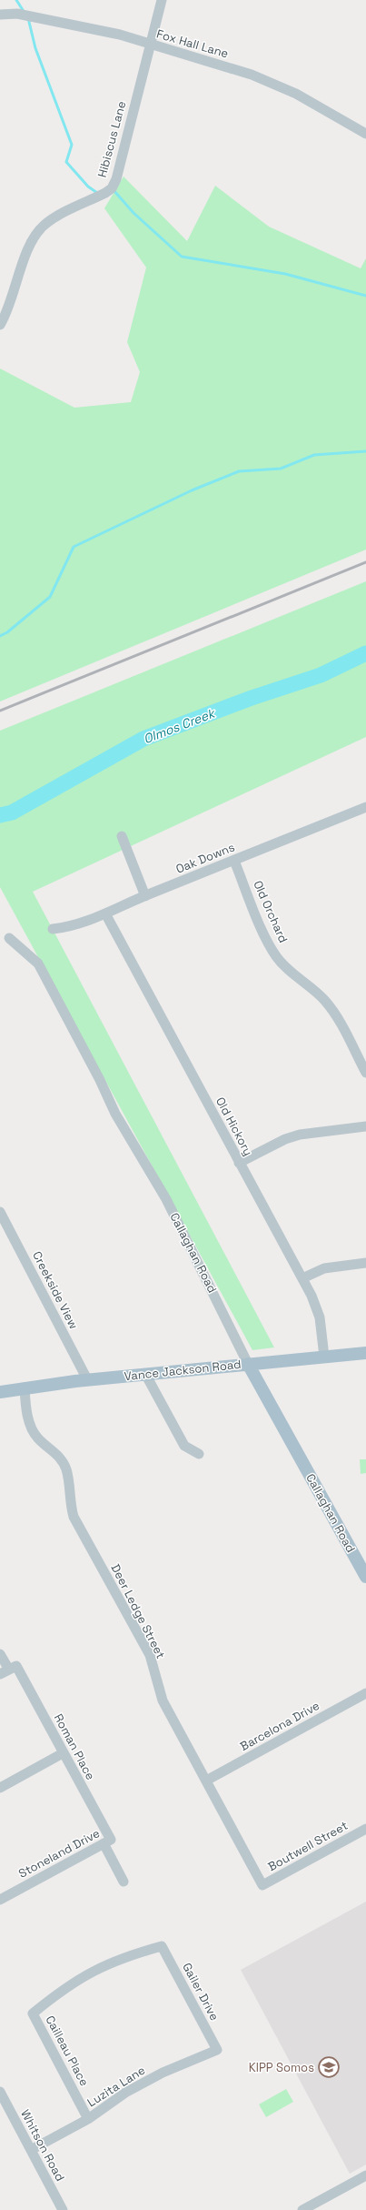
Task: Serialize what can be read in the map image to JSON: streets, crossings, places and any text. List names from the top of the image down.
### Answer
{
  "streets": {
    "main road": ["Callaghan Road", "Vance Jackson Road"],
    "street": [
      "Fox Hall Lane",
      "Hibiscus Lane",
      "Oak Downs",
      "Old Orchard",
      "Old Hickory",
      "Creekside View",
      "Deer Ledge Street",
      "Barcelona Drive",
      "Roman Place",
      "Boutwell Street",
      "Stoneland Drive",
      "Gailer Drive",
      "Cailleau Place",
      "Luzita Lane",
      "Whitson Road"
    ]
  },
  "crossings": [
    ["Fox Hall Lane", "Hibiscus Lane"],
    ["Oak Downs", "Old Orchard"],
    ["Oak Downs", "Old Hickory"],
    ["Old Hickory", "Vance Jackson Road"],
    ["Callaghan Road", "Vance Jackson Road"],
    ["Creekside View", "Vance Jackson Road"],
    ["Vance Jackson Road", "Deer Ledge Street"],
    ["Deer Ledge Street", "Barcelona Drive"],
    ["Deer Ledge Street", "Boutwell Street"],
    ["Roman Place", "Stoneland Drive"],
    ["Gailer Drive", "Cailleau Place"],
    ["Gailer Drive", "Luzita Lane"],
    ["Cailleau Place", "Luzita Lane"],
    ["Luzita Lane", "Whitson Road"]
  ],
  "water": ["Olmos Creek"],
  "places": {
    "school or university": ["KIPP Somos"]
  }
}
